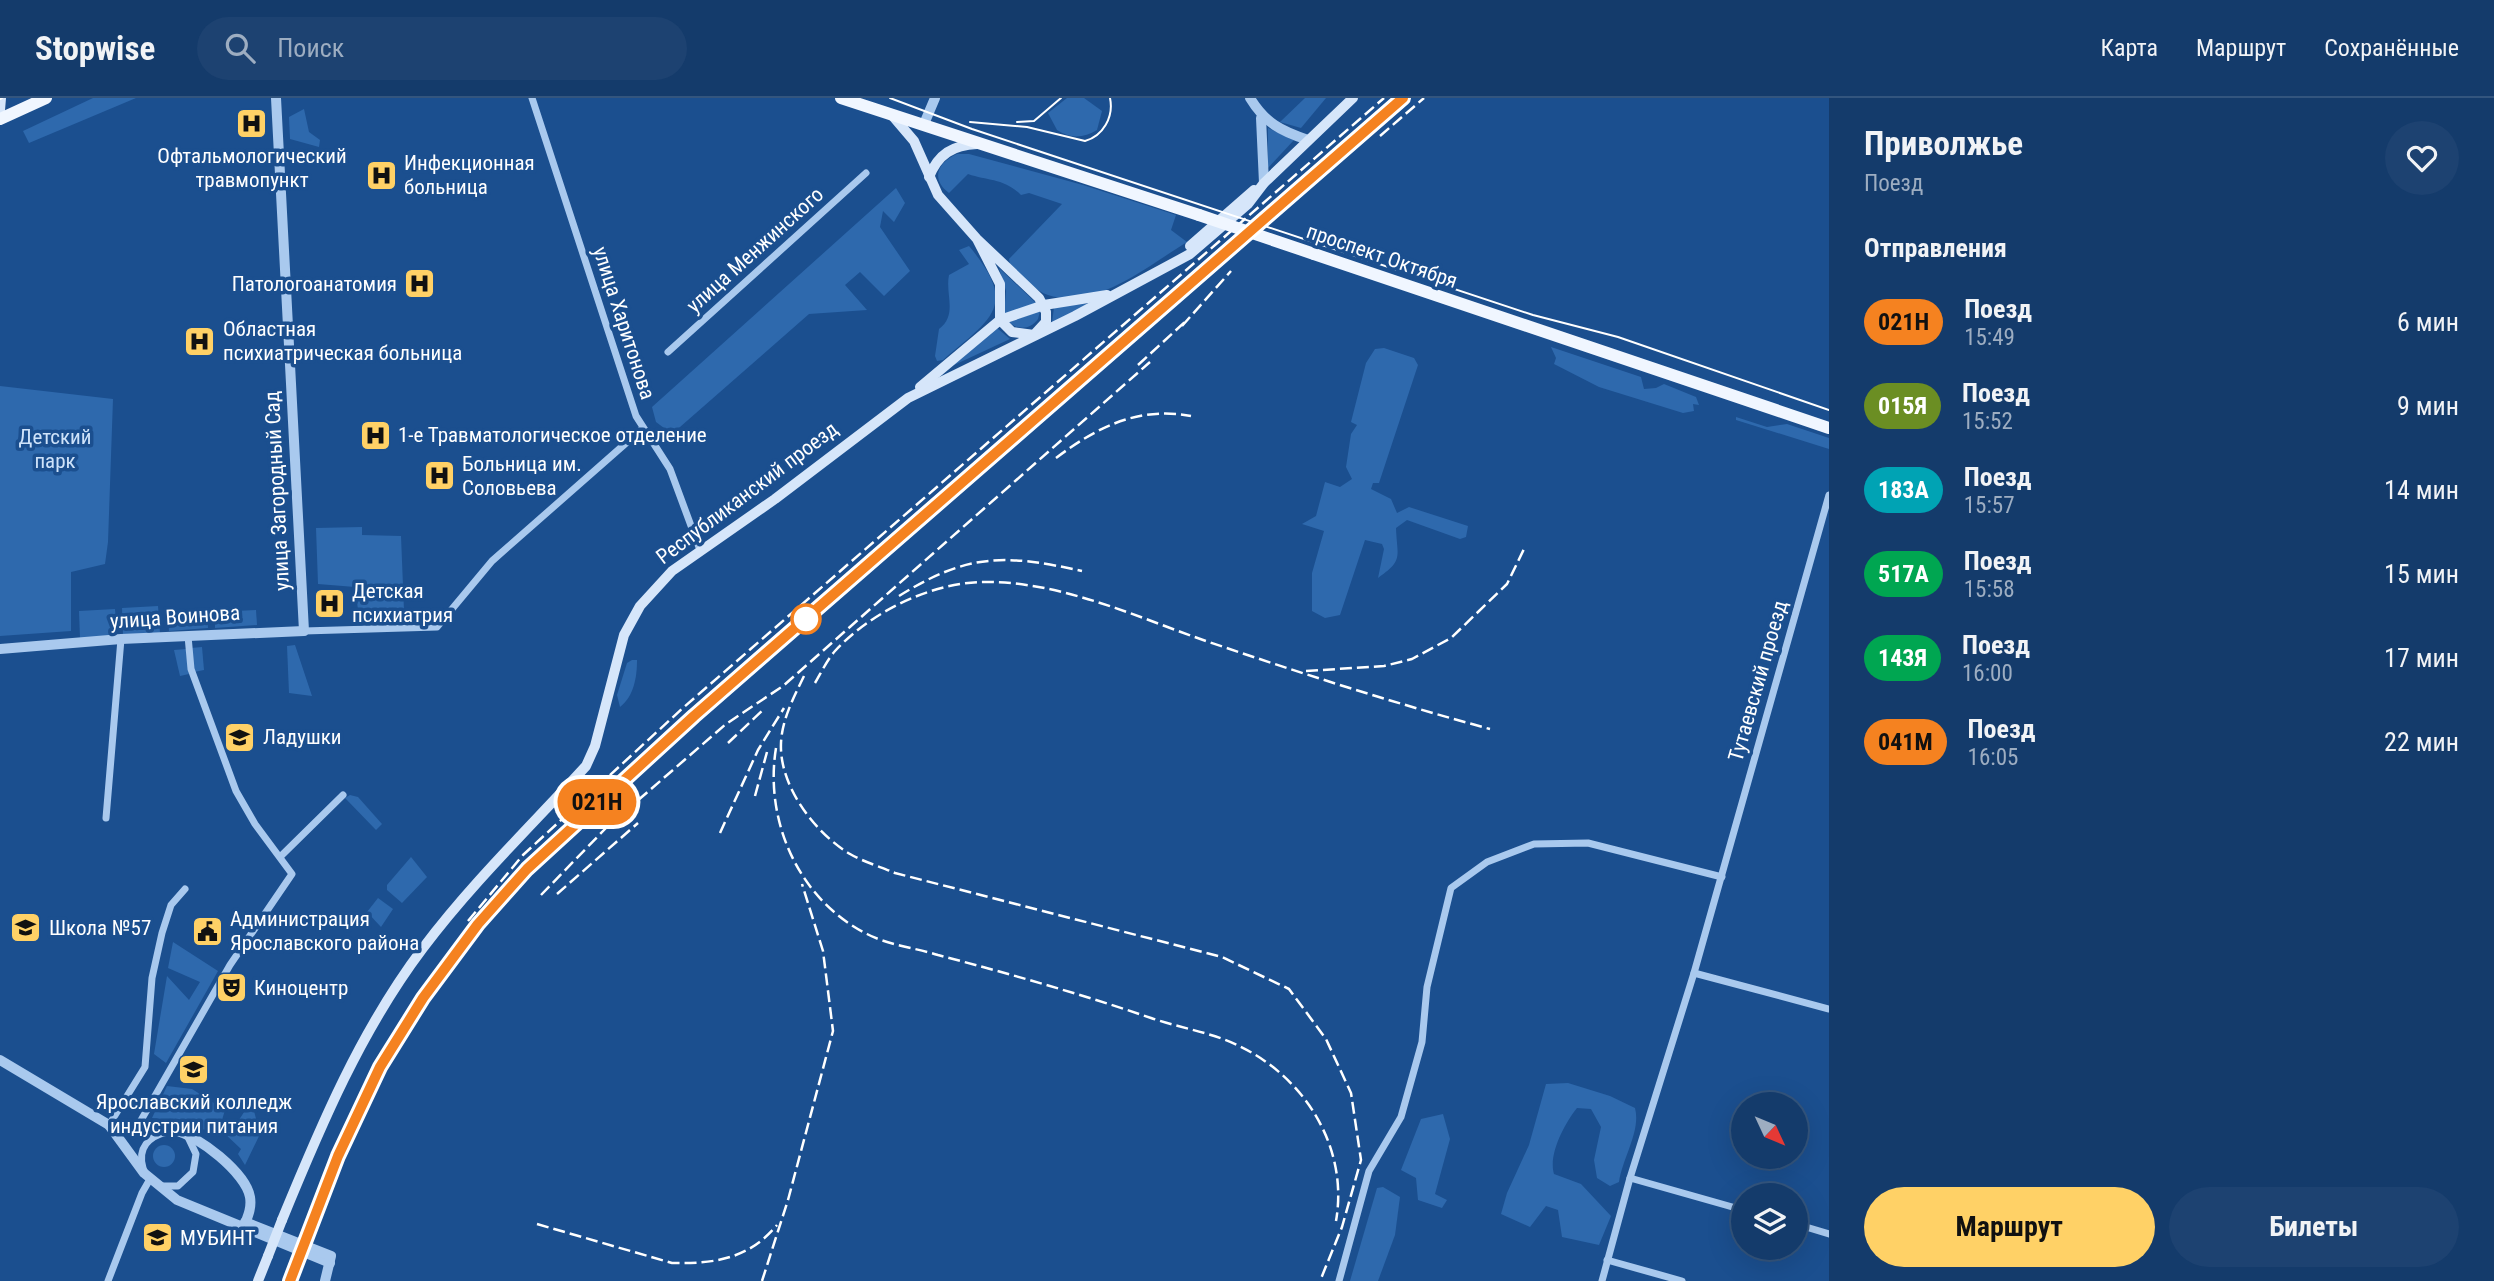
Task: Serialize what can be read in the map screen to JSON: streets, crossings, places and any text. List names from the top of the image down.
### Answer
{
  "streets": {
    "main road": ["проспект Октября", "Республиканский проезд"],
    "street": [
      "улица Менжинского",
      "улица Харитонова",
      "улица Загородный Сад",
      "улица Воинова",
      "Тутаевский проезд"
    ]
  },
  "crossings": [
    ["улица Харитонова", "Республиканский проезд"],
    ["улица Харитонова", "улица Воинова"],
    ["улица Загородный Сад", "улица Воинова"]
  ],
  "parks": ["Детский парк"],
  "places": {
    "hospital": [
      "Офтальмологический травмопункт",
      "Инфекционная больница",
      "Патологоанатомия",
      "Областная психиатрическая больница",
      "1-е Травматологическое отделение",
      "Больница им. Соловьева",
      "Детская психиатрия"
    ],
    "school or university": [
      "Ладушки",
      "Школа №57",
      "Ярославский колледж индустрии питания",
      "МУБИНТ"
    ],
    "public building": ["Администрация Ярославского района"],
    "theatre": ["Киноцентр"]
  },
  "north": "bottom right",
  "page": {
    "header": "Stopwise",
    "search": "Поиск",
    "nav": ["Карта", "Маршрут", "Сохранённые"],
    "on_map": "021Н",
    "heading": [
      ["Приволжье", "Поезд"],
      "Отправления"
    ],
    "list": [
      {
        "mark": "021Н",
        "name": "Поезд",
        "note": "15:49",
        "value": "6 мин"
      },
      {
        "mark": "015Я",
        "name": "Поезд",
        "note": "15:52",
        "value": "9 мин"
      },
      {
        "mark": "183А",
        "name": "Поезд",
        "note": "15:57",
        "value": "14 мин"
      },
      {
        "mark": "517А",
        "name": "Поезд",
        "note": "15:58",
        "value": "15 мин"
      },
      {
        "mark": "143Я",
        "name": "Поезд",
        "note": "16:00",
        "value": "17 мин"
      },
      {
        "mark": "041М",
        "name": "Поезд",
        "note": "16:05",
        "value": "22 мин"
      }
    ],
    "buttons": ["Маршрут", "Билеты"]
  }
}
